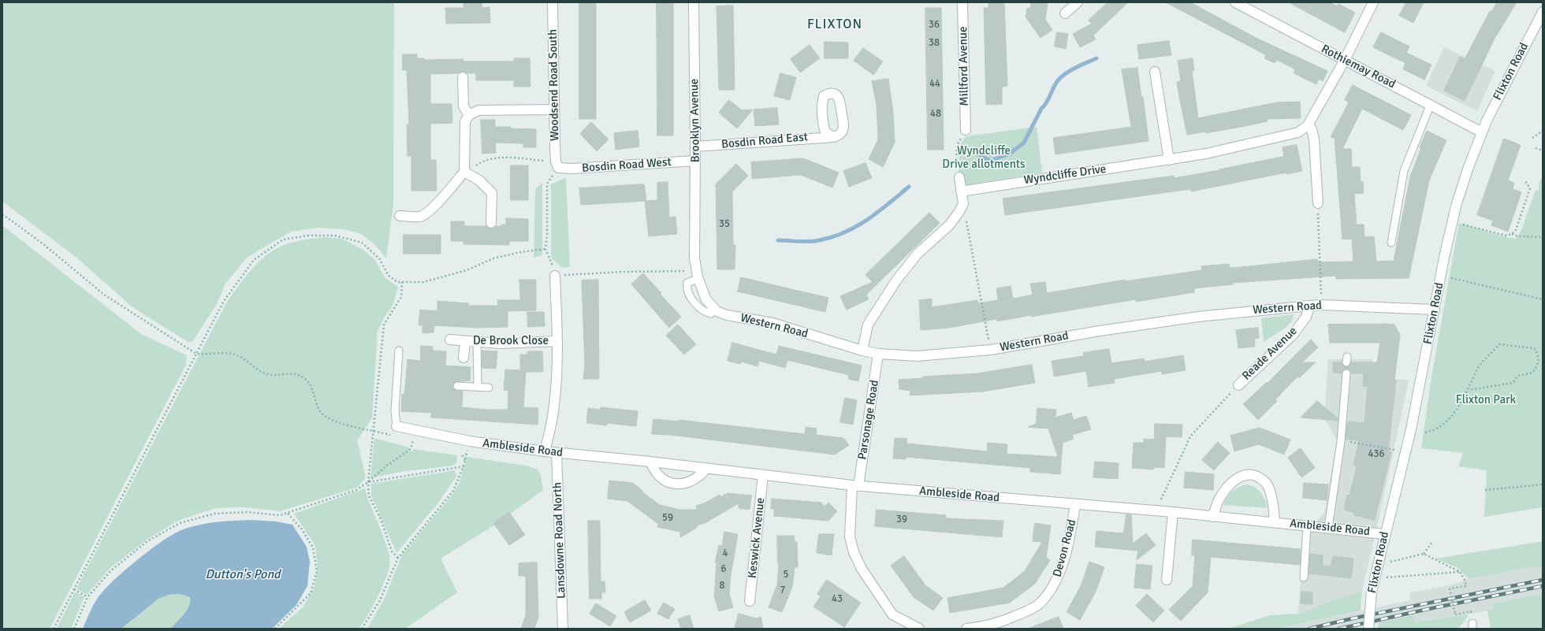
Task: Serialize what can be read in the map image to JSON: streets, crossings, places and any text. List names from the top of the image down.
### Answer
{
  "streets": {
    "street": [
      "Millford Avenue",
      "Rothiemay Road",
      "Flixton Road",
      "Woodsend Road South",
      "Brooklyn Avenue",
      "Bosdin Road East",
      "Bosdin Road West",
      "Wyndcliffe Drive",
      "Western Road",
      "De Brook Close",
      "Reade Avenue",
      "Parsonage Road",
      "Ambleside Road",
      "Keswick Avenue",
      "Lansdowne Road North",
      "Devon Road"
    ]
  },
  "crossings": [
    ["Rothiemay Road", "Flixton Road"],
    ["Rothiemay Road", "Wyndcliffe Drive"],
    ["Flixton Road", "Western Road"],
    ["Flixton Road", "Ambleside Road"],
    ["Woodsend Road South", "Bosdin Road West"],
    ["Brooklyn Avenue", "Bosdin Road East"],
    ["Brooklyn Avenue", "Bosdin Road West"],
    ["Brooklyn Avenue", "Western Road"],
    ["Western Road", "Reade Avenue"],
    ["Western Road", "Parsonage Road"],
    ["Parsonage Road", "Ambleside Road"],
    ["Ambleside Road", "Keswick Avenue"],
    ["Ambleside Road", "Lansdowne Road North"],
    ["Ambleside Road", "Devon Road"]
  ],
  "districts": ["FLIXTON"],
  "water": ["Dutton's Pond"],
  "parks": ["Wyndcliffe Drive allotments", "Flixton Park"],
  "house_numbers": [
    "36",
    "38",
    "44",
    "48",
    "35",
    "436",
    "59",
    "39",
    "4",
    "6",
    "5",
    "8",
    "7",
    "43"
  ]
}
